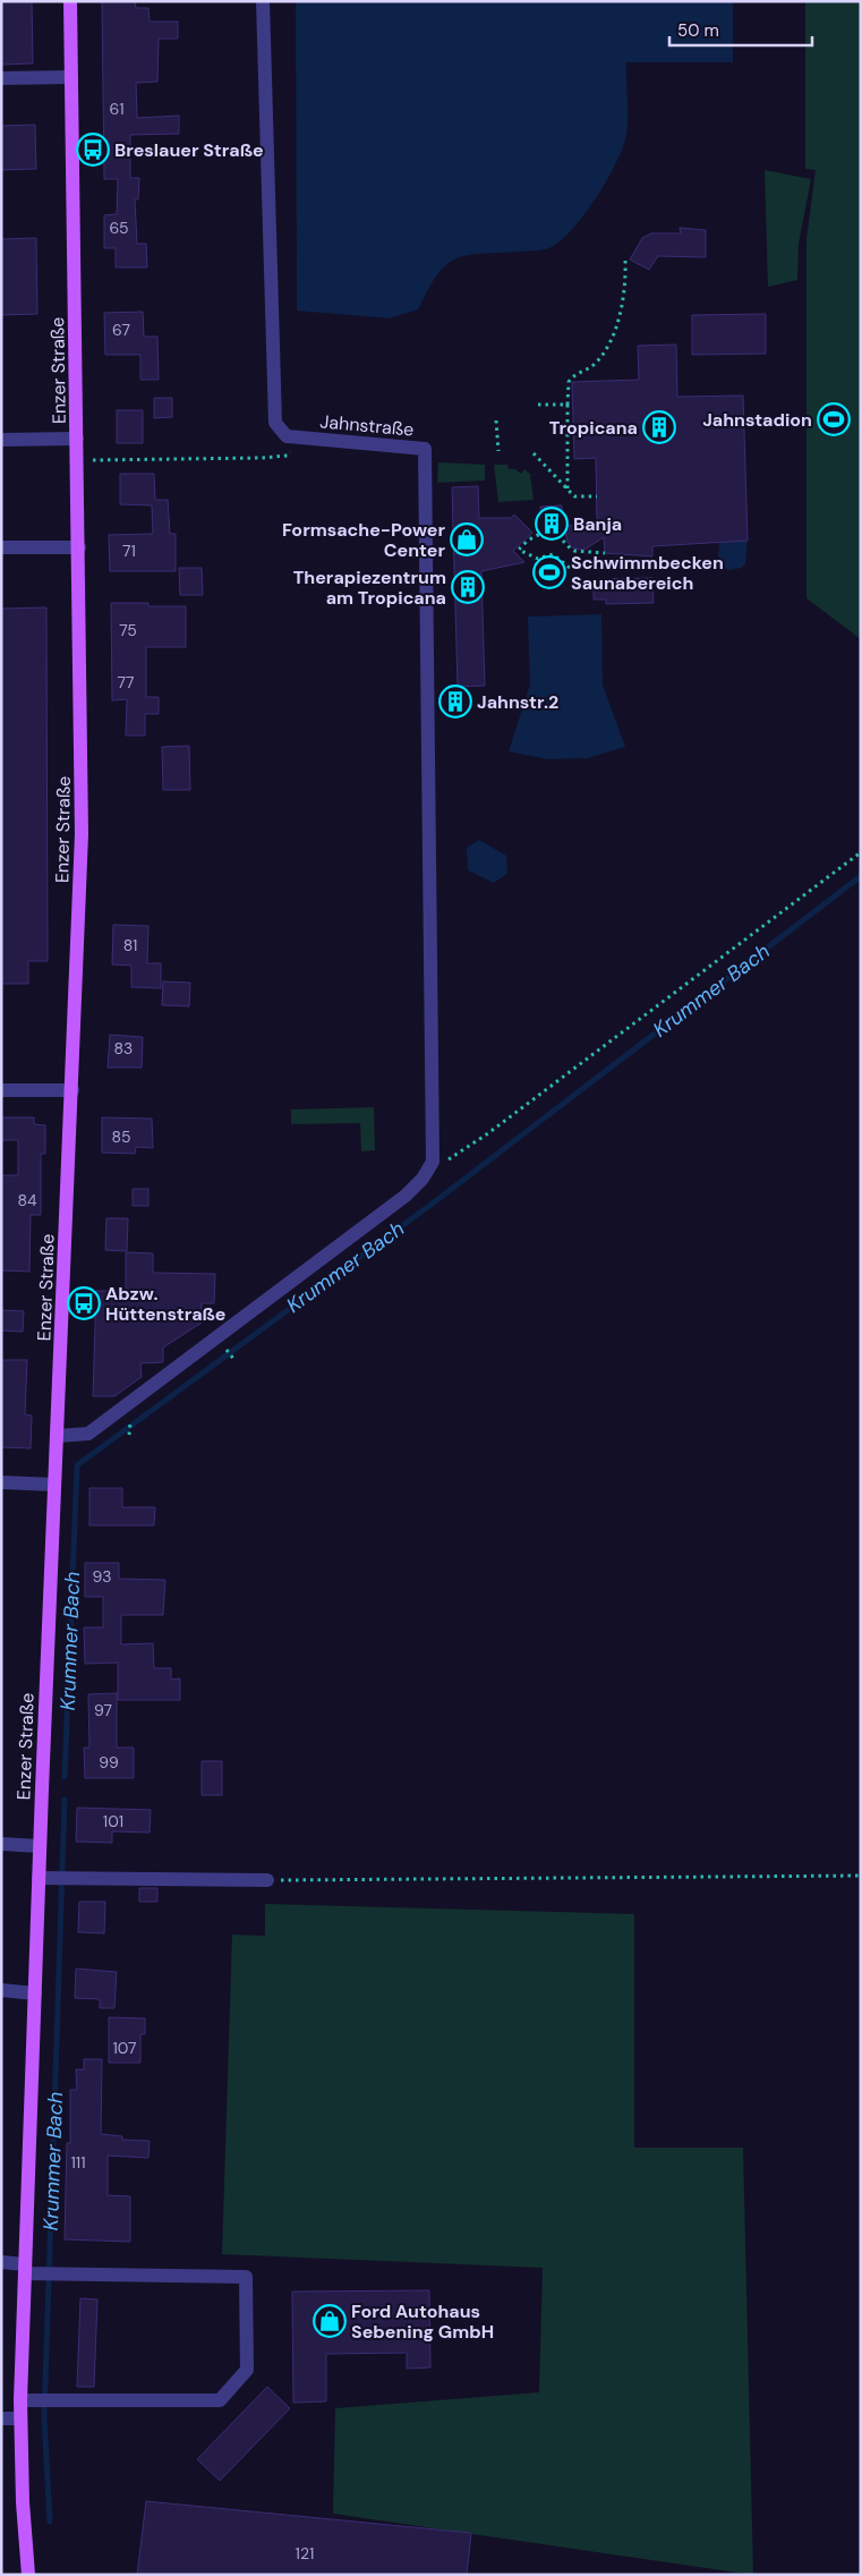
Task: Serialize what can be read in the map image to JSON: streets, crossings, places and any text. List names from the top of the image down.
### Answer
{
  "streets": {
    "main road": ["Enzer Straße"],
    "street": ["Jahnstraße"]
  },
  "water": ["Krummer Bach"],
  "places": {
    "bus stop": ["Breslauer Straße", "Abzw. Hüttenstraße"],
    "sports": ["Jahnstadion", "Schwimmbecken Saunabereich"],
    "building": [
      "Tropicana",
      "Banja",
      "Therapiezentrum am Tropicana",
      "Jahnstr.2"
    ],
    "shop": ["Formsache-Power Center", "Ford Autohaus Sebening GmbH"]
  },
  "house_numbers": [
    "61",
    "65",
    "67",
    "71",
    "75",
    "77",
    "81",
    "83",
    "85",
    "84",
    "93",
    "97",
    "99",
    "101",
    "107",
    "111",
    "121"
  ],
  "scale_bar": "50 m"
}
